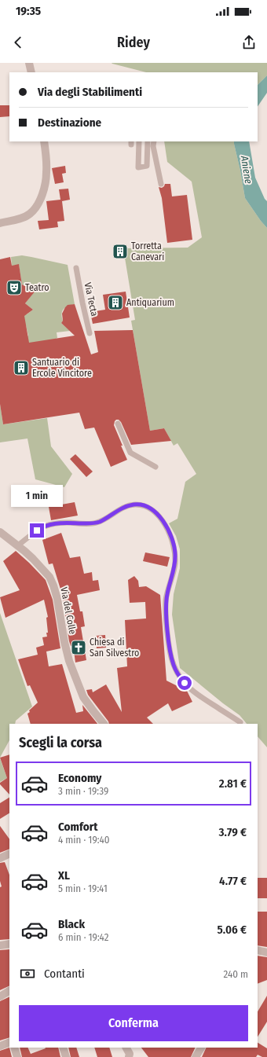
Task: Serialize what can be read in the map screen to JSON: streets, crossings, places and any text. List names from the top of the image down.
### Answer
{
  "streets": {
    "street": ["Via del Colle"],
    "lane": ["Via Tecta"]
  },
  "water": ["Aniene"],
  "places": {
    "building": ["Torretta Canevari", "Antiquarium", "Santuario di Ercole Vincitore"],
    "theatre": ["Teatro"],
    "church": ["Chiesa di San Silvestro"]
  },
  "page": {
    "status": "19:35",
    "header": "Ridey",
    "banner": ["Via degli Stabilimenti", "Destinazione"],
    "bubble": "1 min",
    "heading": "Scegli la corsa",
    "list": [
      {
        "name": "Economy",
        "note": "3 min · 19:39",
        "value": "2.81 €"
      },
      {
        "name": "Comfort",
        "note": "4 min · 19:40",
        "value": "3.79 €"
      },
      {
        "name": "XL",
        "note": "5 min · 19:41",
        "value": "4.77 €"
      },
      {
        "name": "Black",
        "note": "6 min · 19:42",
        "value": "5.06 €"
      }
    ],
    "pay": ["Contanti", "240 m"],
    "buttons": "Conferma"
  }
}
